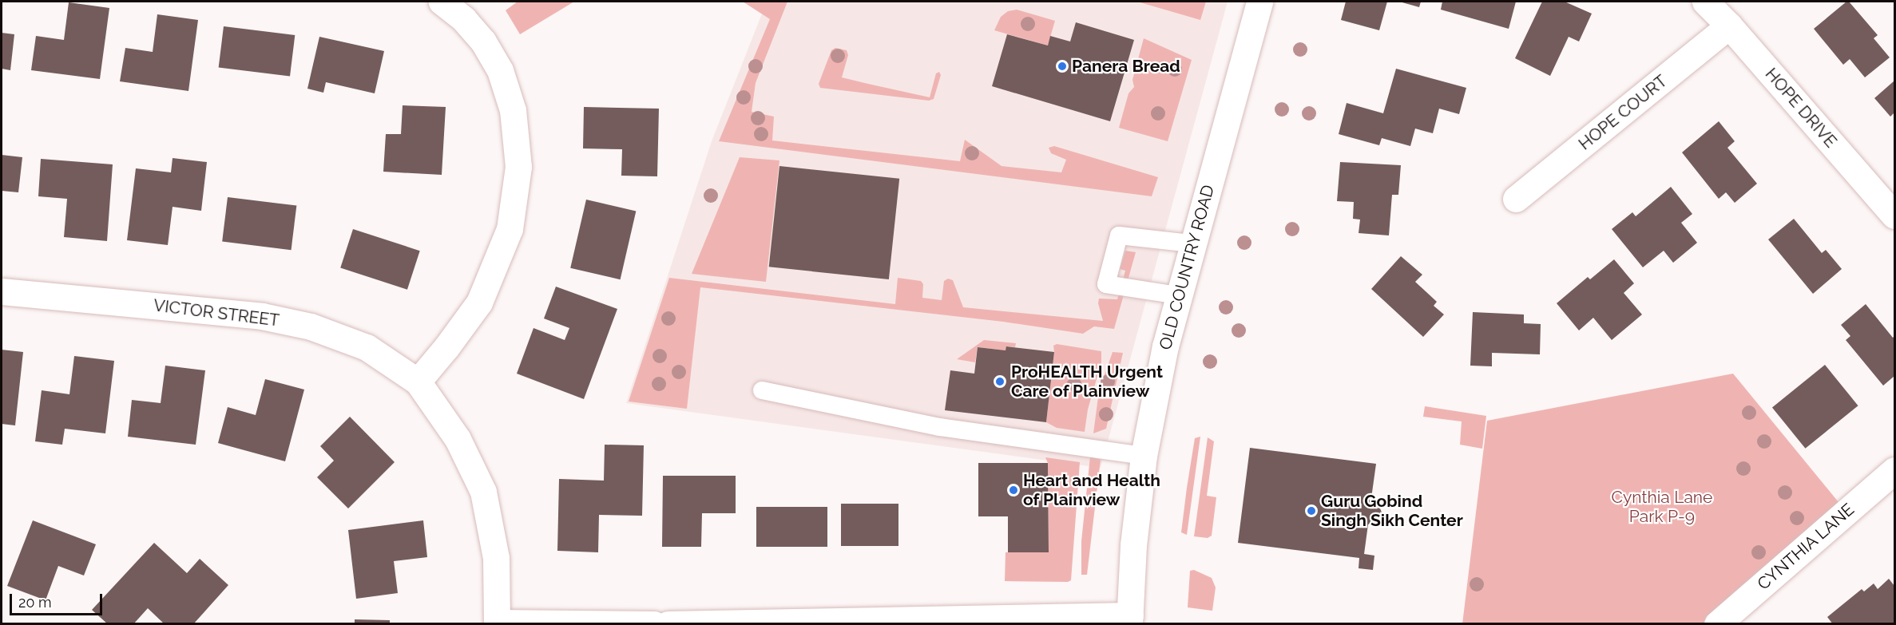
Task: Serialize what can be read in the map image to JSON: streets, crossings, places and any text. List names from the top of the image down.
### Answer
{
  "streets": {
    "street": [
      "HOPE DRIVE",
      "HOPE COURT",
      "OLD COUNTRY ROAD",
      "VICTOR STREET",
      "CYNTHIA LANE"
    ]
  },
  "crossings": [
    ["HOPE DRIVE", "HOPE COURT"]
  ],
  "parks": ["Cynthia Lane Park P-9"],
  "places": [
    "Panera Bread",
    "ProHEALTH Urgent Care of Plainview",
    "Heart and Health of Plainview",
    "Guru Gobind Singh Sikh Center"
  ],
  "scale_bar": "20 m"
}
